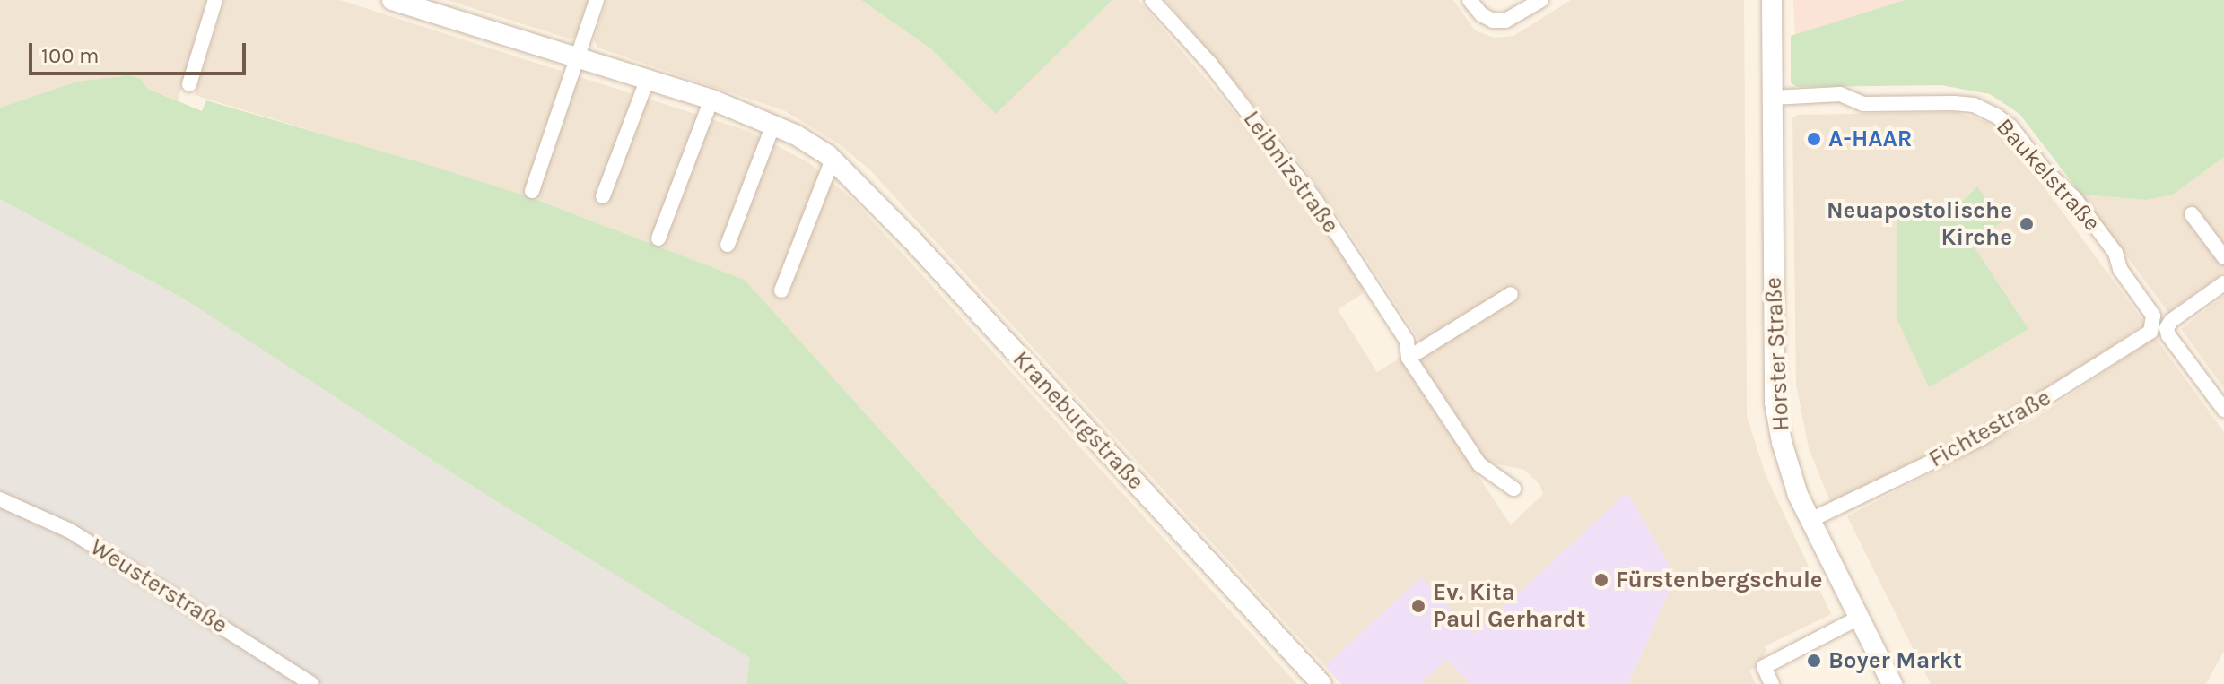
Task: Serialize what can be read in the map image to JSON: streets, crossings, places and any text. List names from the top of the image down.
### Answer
{
  "streets": {
    "street": [
      "Leibnizstraße",
      "Baukelstraße",
      "Horster Straße",
      "Kraneburgstraße",
      "Fichtestraße",
      "Weusterstraße"
    ]
  },
  "crossings": [
    ["Baukelstraße", "Horster Straße"],
    ["Baukelstraße", "Fichtestraße"],
    ["Horster Straße", "Fichtestraße"]
  ],
  "places": [
    "A-HAAR",
    "Neuapostolische Kirche",
    "Fürstenbergschule",
    "Ev. Kita Paul Gerhardt",
    "Boyer Markt"
  ],
  "scale_bar": "100 m"
}
